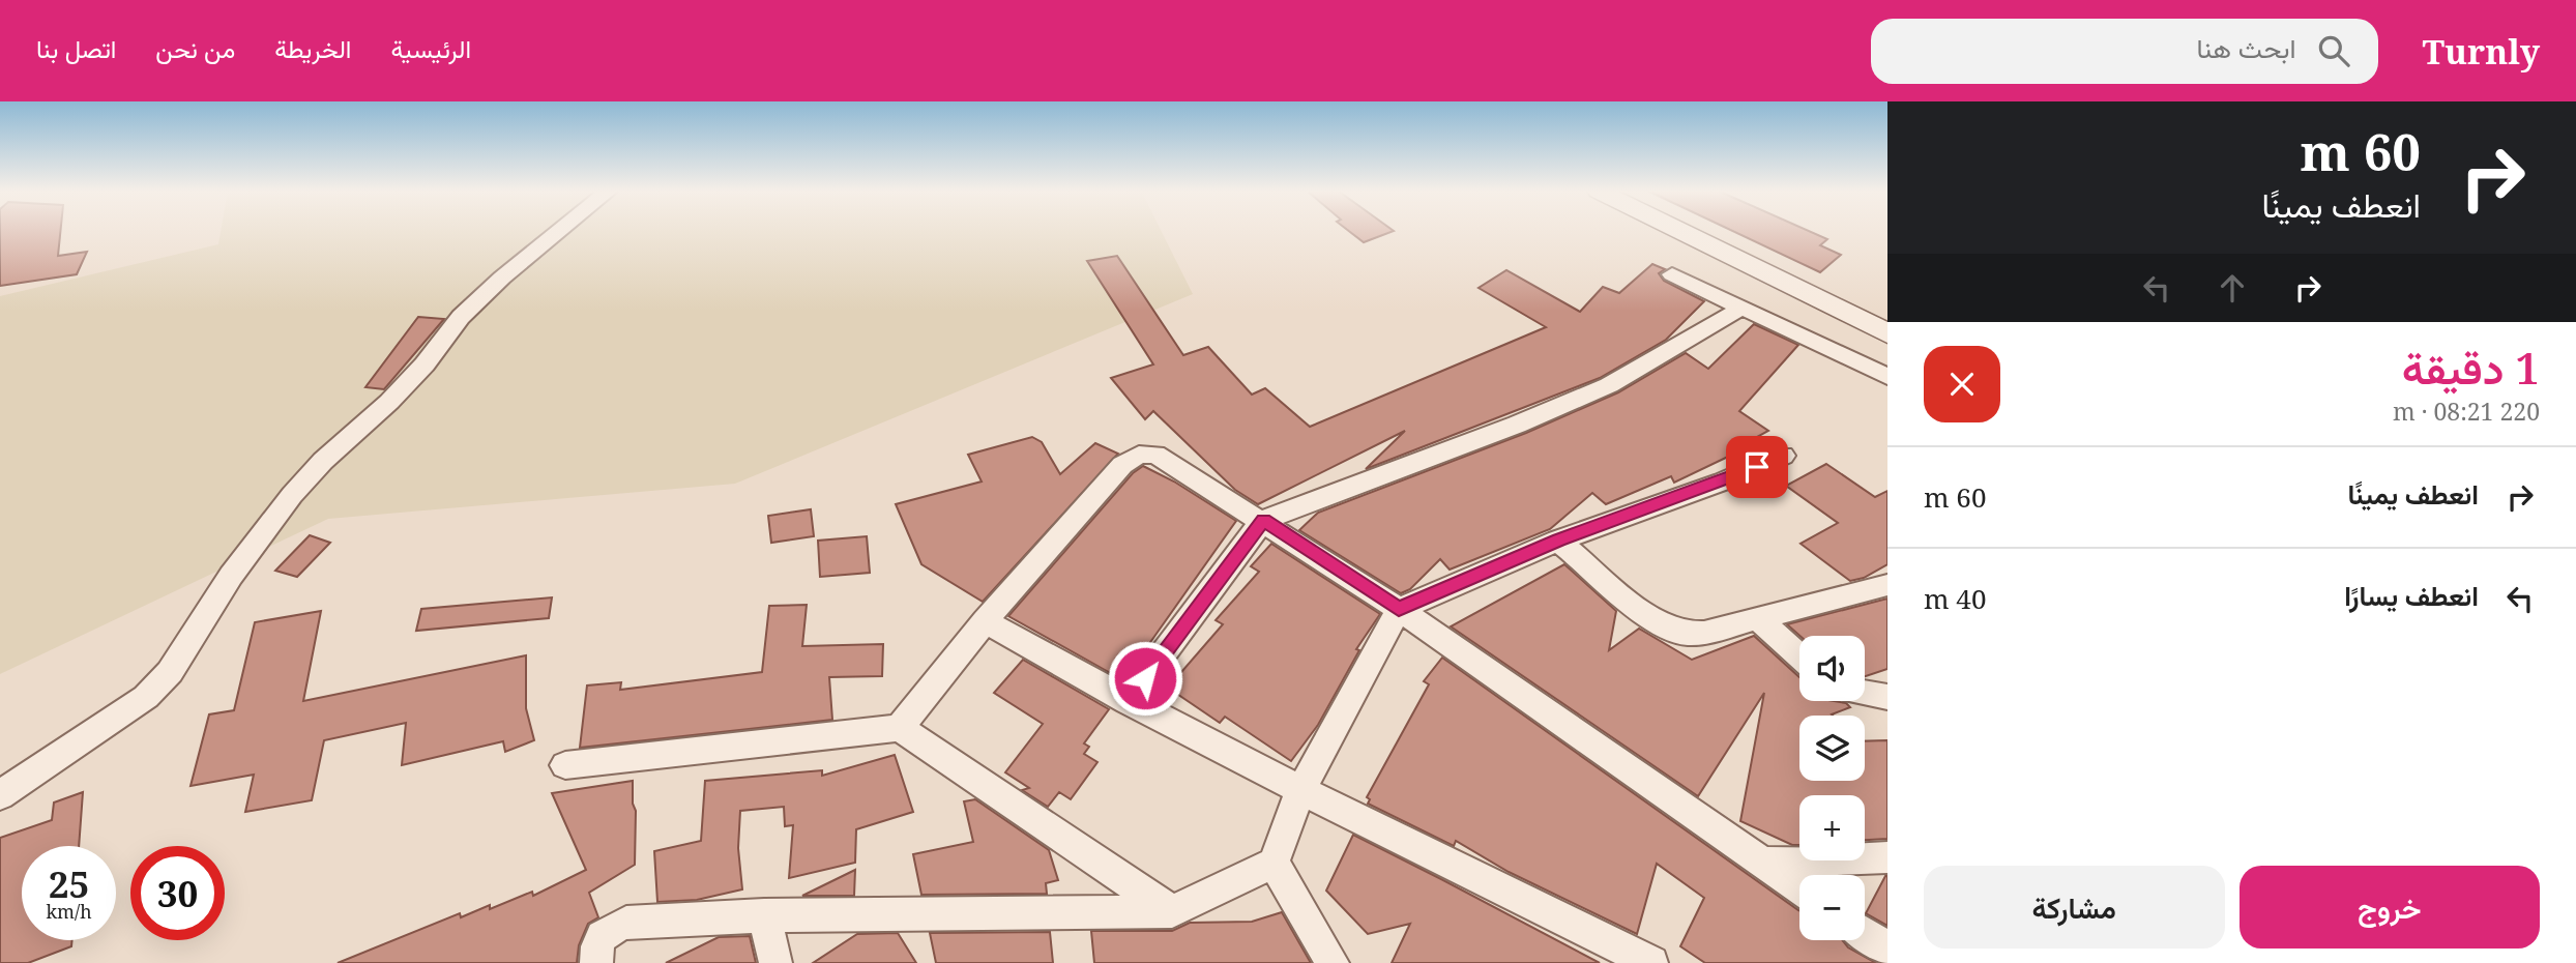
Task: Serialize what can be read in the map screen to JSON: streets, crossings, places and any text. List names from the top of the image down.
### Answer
{
  "page": {
    "header": "Turnly",
    "search": "ابحث هنا",
    "nav": [
      "الرئيسية",
      "الخريطة",
      "من نحن",
      "اتصل بنا"
    ],
    "turn": ["60 m", "انعطف يمينًا"],
    "heading": ["1 دقيقة", "220 m · 08:21"],
    "list": [
      {
        "name": "انعطف يمينًا",
        "value": "60 m"
      },
      {
        "name": "انعطف يسارًا",
        "value": "40 m"
      }
    ],
    "map_buttons": ["+", "−"],
    "speed": "25 km/h",
    "limit": "30",
    "buttons": ["خروج", "مشاركة"]
  }
}
